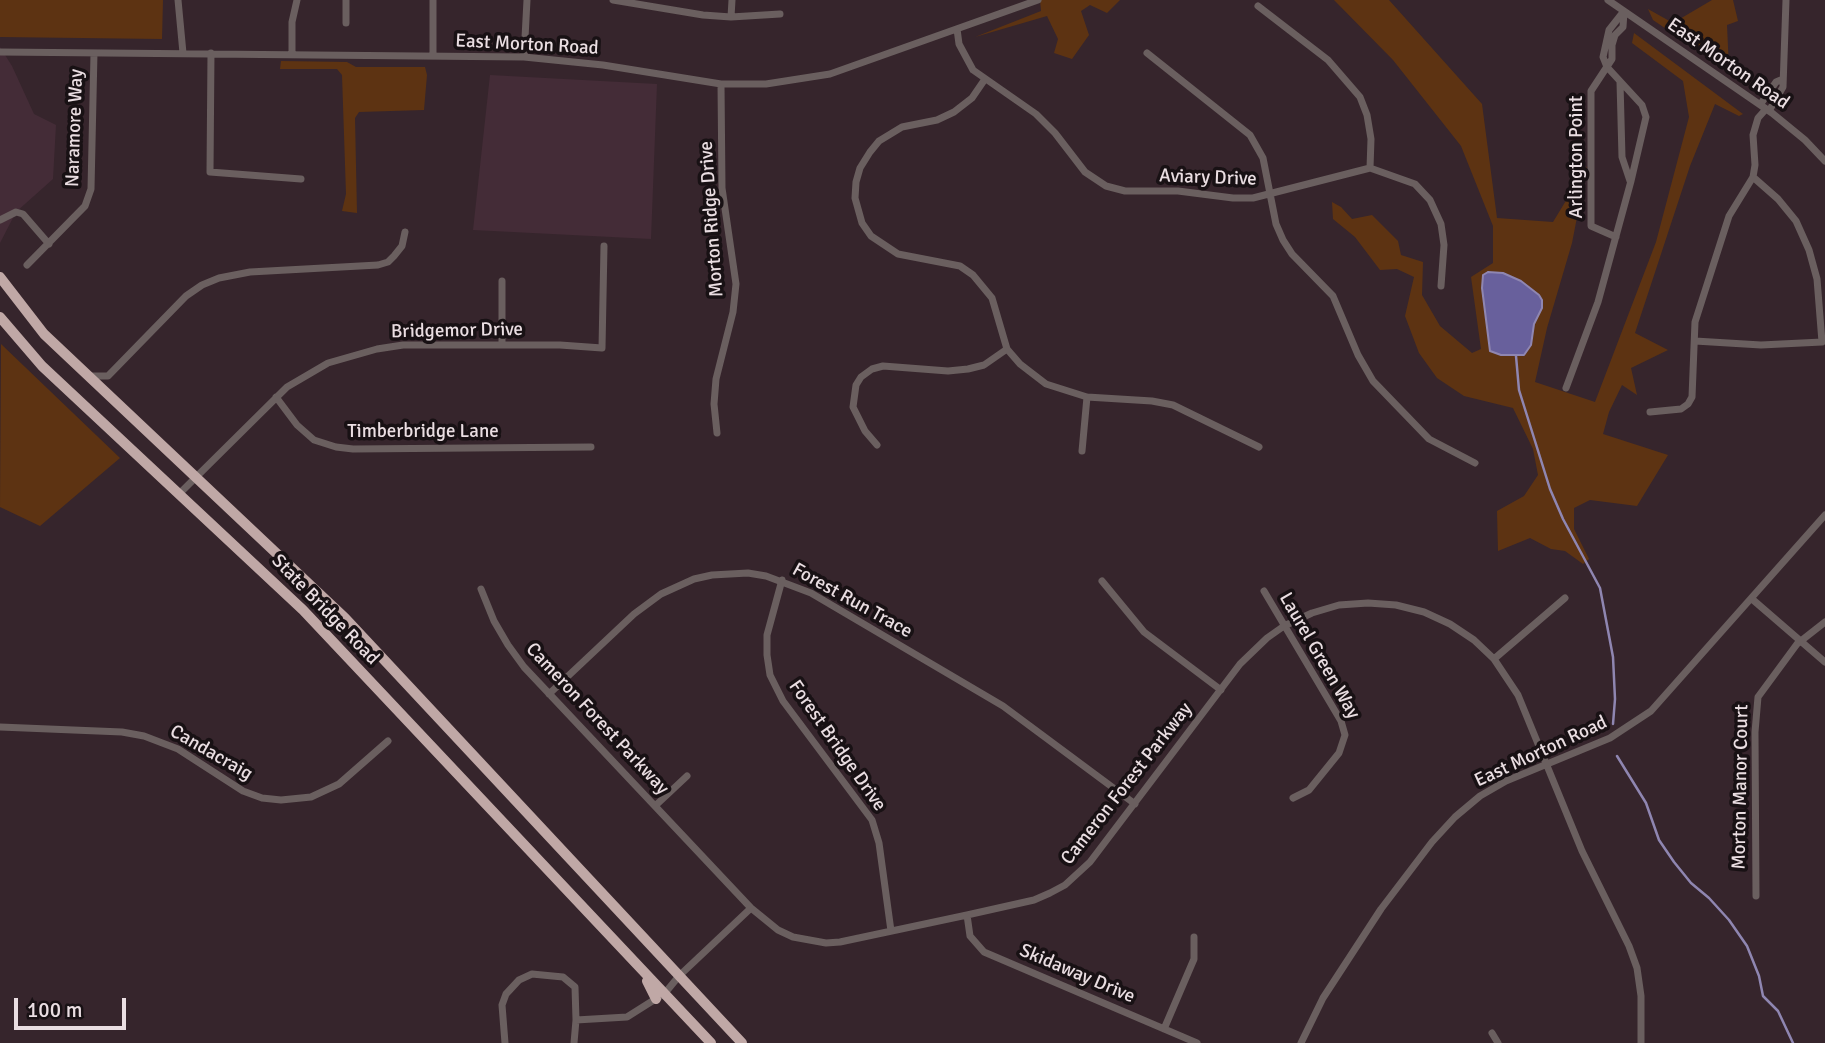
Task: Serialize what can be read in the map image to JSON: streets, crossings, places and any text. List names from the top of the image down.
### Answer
{
  "streets": {
    "highway": ["State Bridge Road"],
    "street": [
      "East Morton Road",
      "Naramore Way",
      "Arlington Point",
      "Aviary Drive",
      "Morton Ridge Drive",
      "Bridgemor Drive",
      "Timberbridge Lane",
      "Forest Run Trace",
      "Laurel Green Way",
      "Cameron Forest Parkway",
      "Forest Bridge Drive",
      "Candacraig",
      "Morton Manor Court",
      "Skidaway Drive"
    ]
  },
  "crossings": [
    ["East Morton Road", "Naramore Way"],
    ["East Morton Road", "Arlington Point"],
    ["East Morton Road", "Aviary Drive"],
    ["East Morton Road", "Morton Ridge Drive"],
    ["East Morton Road", "Cameron Forest Parkway"],
    ["Bridgemor Drive", "Timberbridge Lane"],
    ["Bridgemor Drive", "State Bridge Road"],
    ["Forest Run Trace", "Cameron Forest Parkway"],
    ["Forest Run Trace", "Forest Bridge Drive"],
    ["Laurel Green Way", "Cameron Forest Parkway"],
    ["Cameron Forest Parkway", "Forest Bridge Drive"],
    ["Cameron Forest Parkway", "Skidaway Drive"]
  ],
  "scale_bar": "100 m"
}
